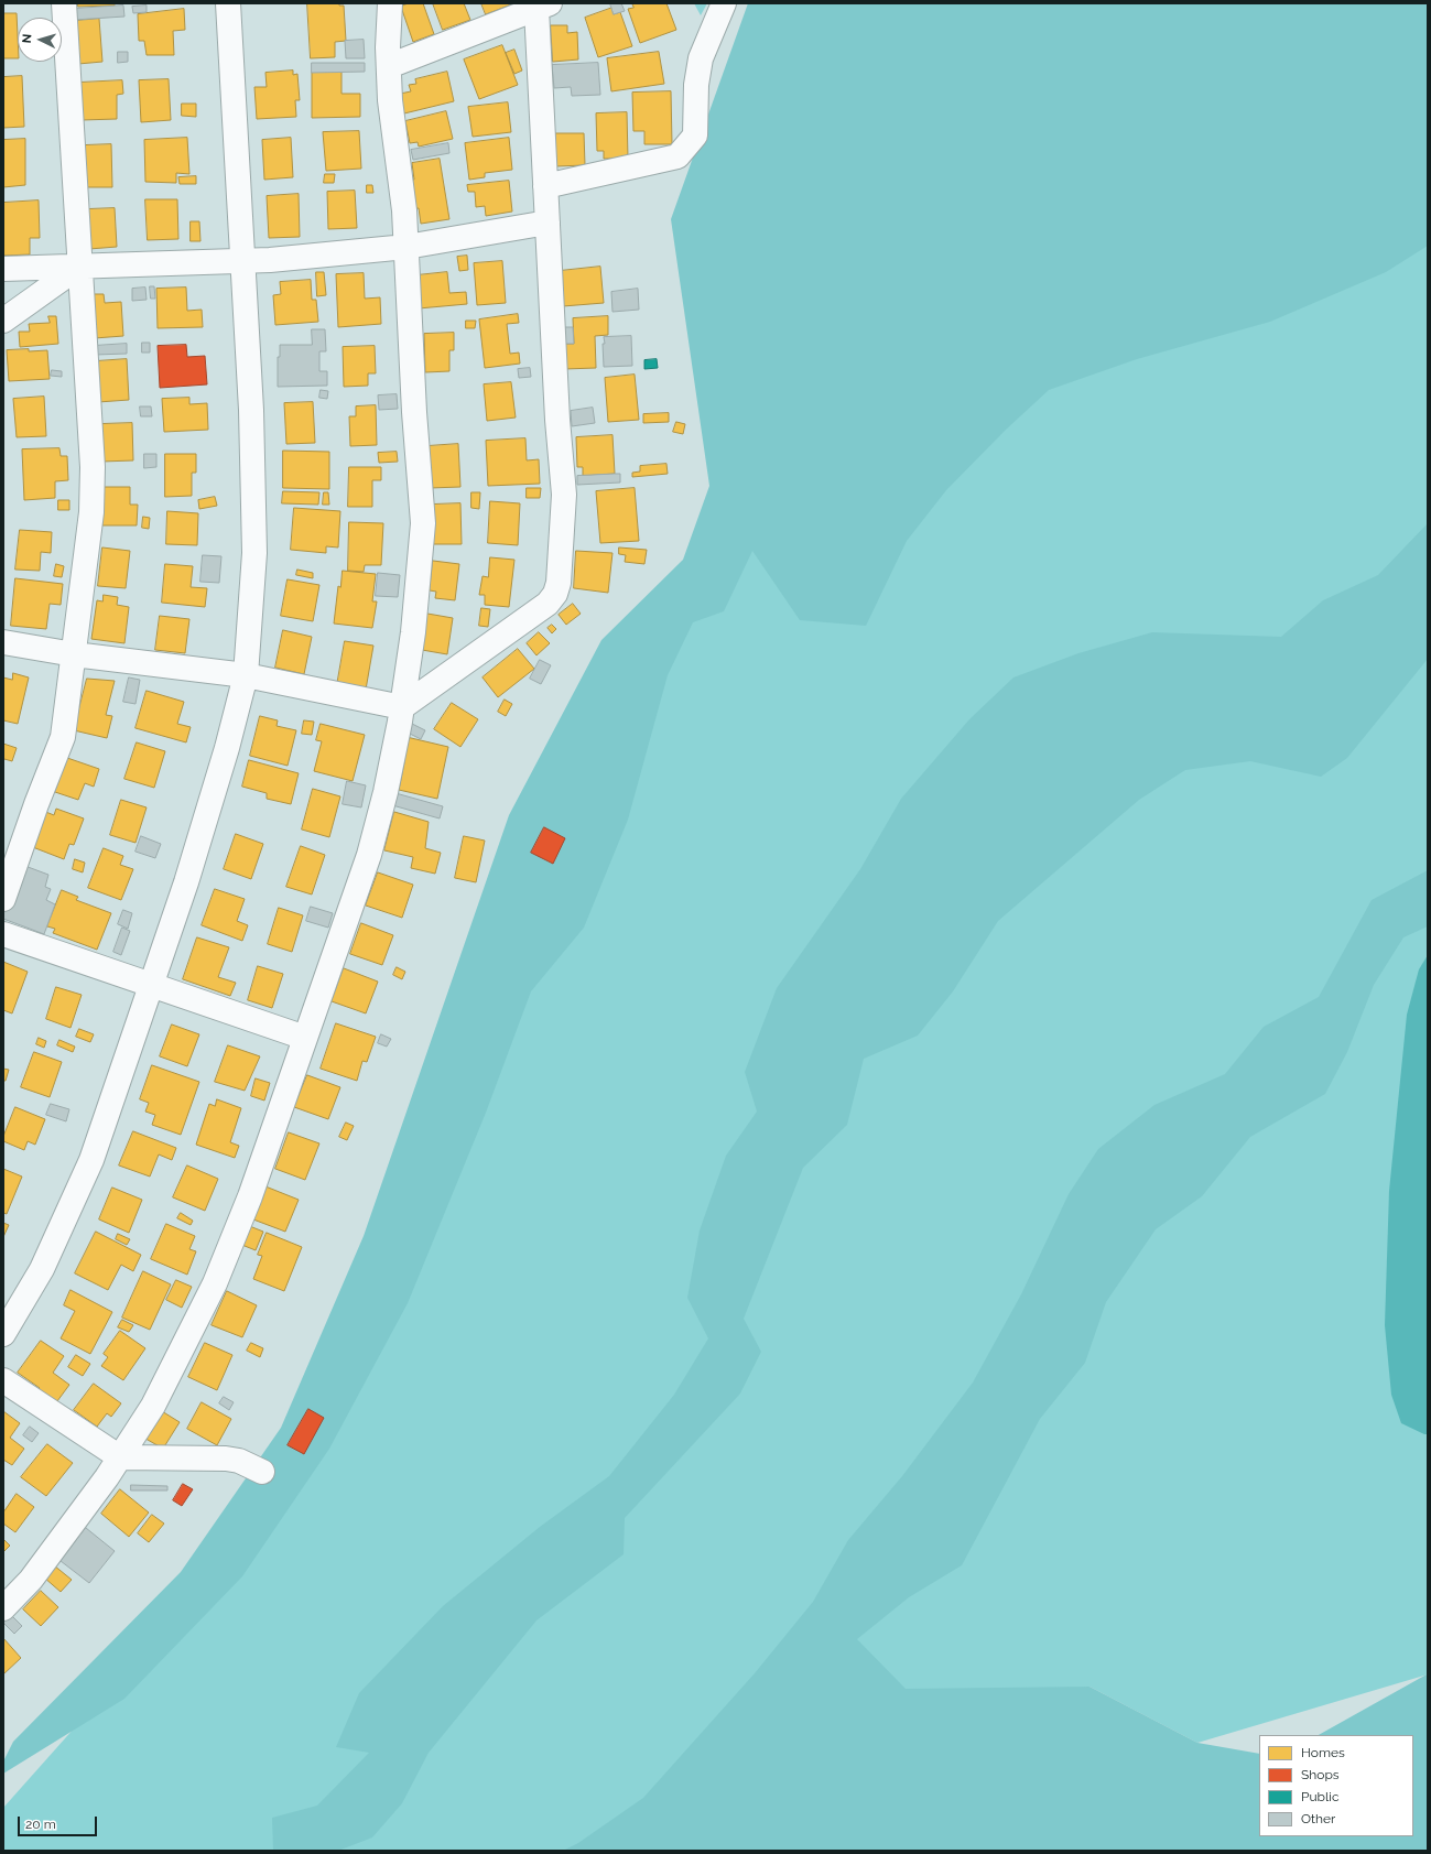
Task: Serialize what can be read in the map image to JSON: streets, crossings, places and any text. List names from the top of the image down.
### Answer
{
  "legend": [
    "Homes",
    "Shops",
    "Public",
    "Other"
  ],
  "scale_bar": "20 m",
  "north": "left"
}
